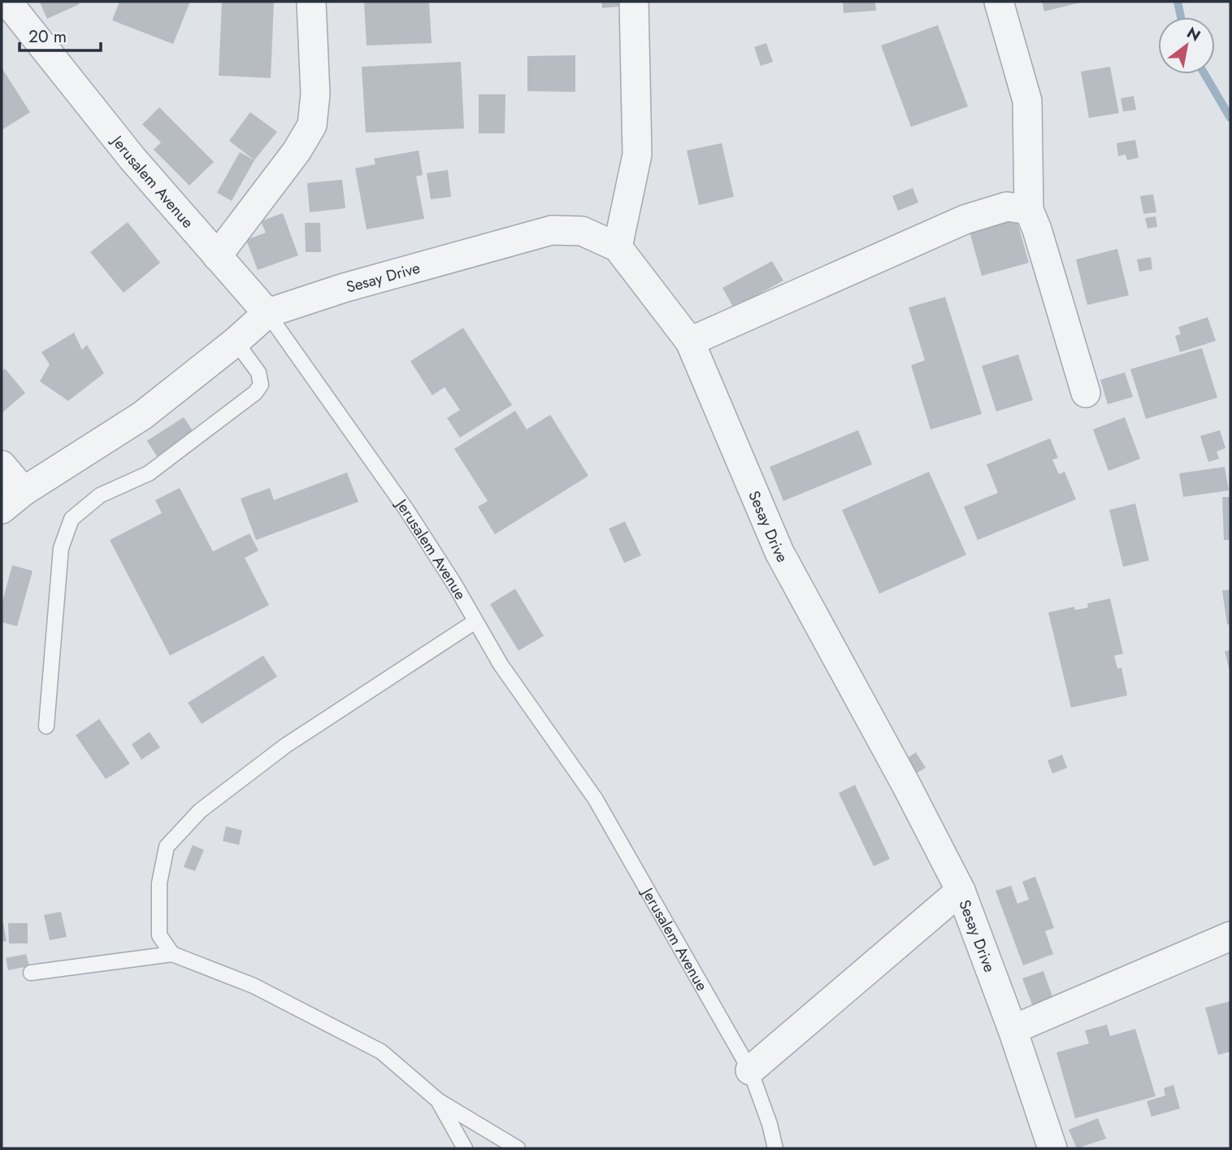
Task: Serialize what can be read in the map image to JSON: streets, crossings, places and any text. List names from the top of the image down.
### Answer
{
  "streets": {
    "street": ["Jerusalem Avenue", "Sesay Drive"]
  },
  "crossings": [
    ["Jerusalem Avenue", "Sesay Drive"]
  ],
  "scale_bar": "20 m",
  "north": "top right"
}
